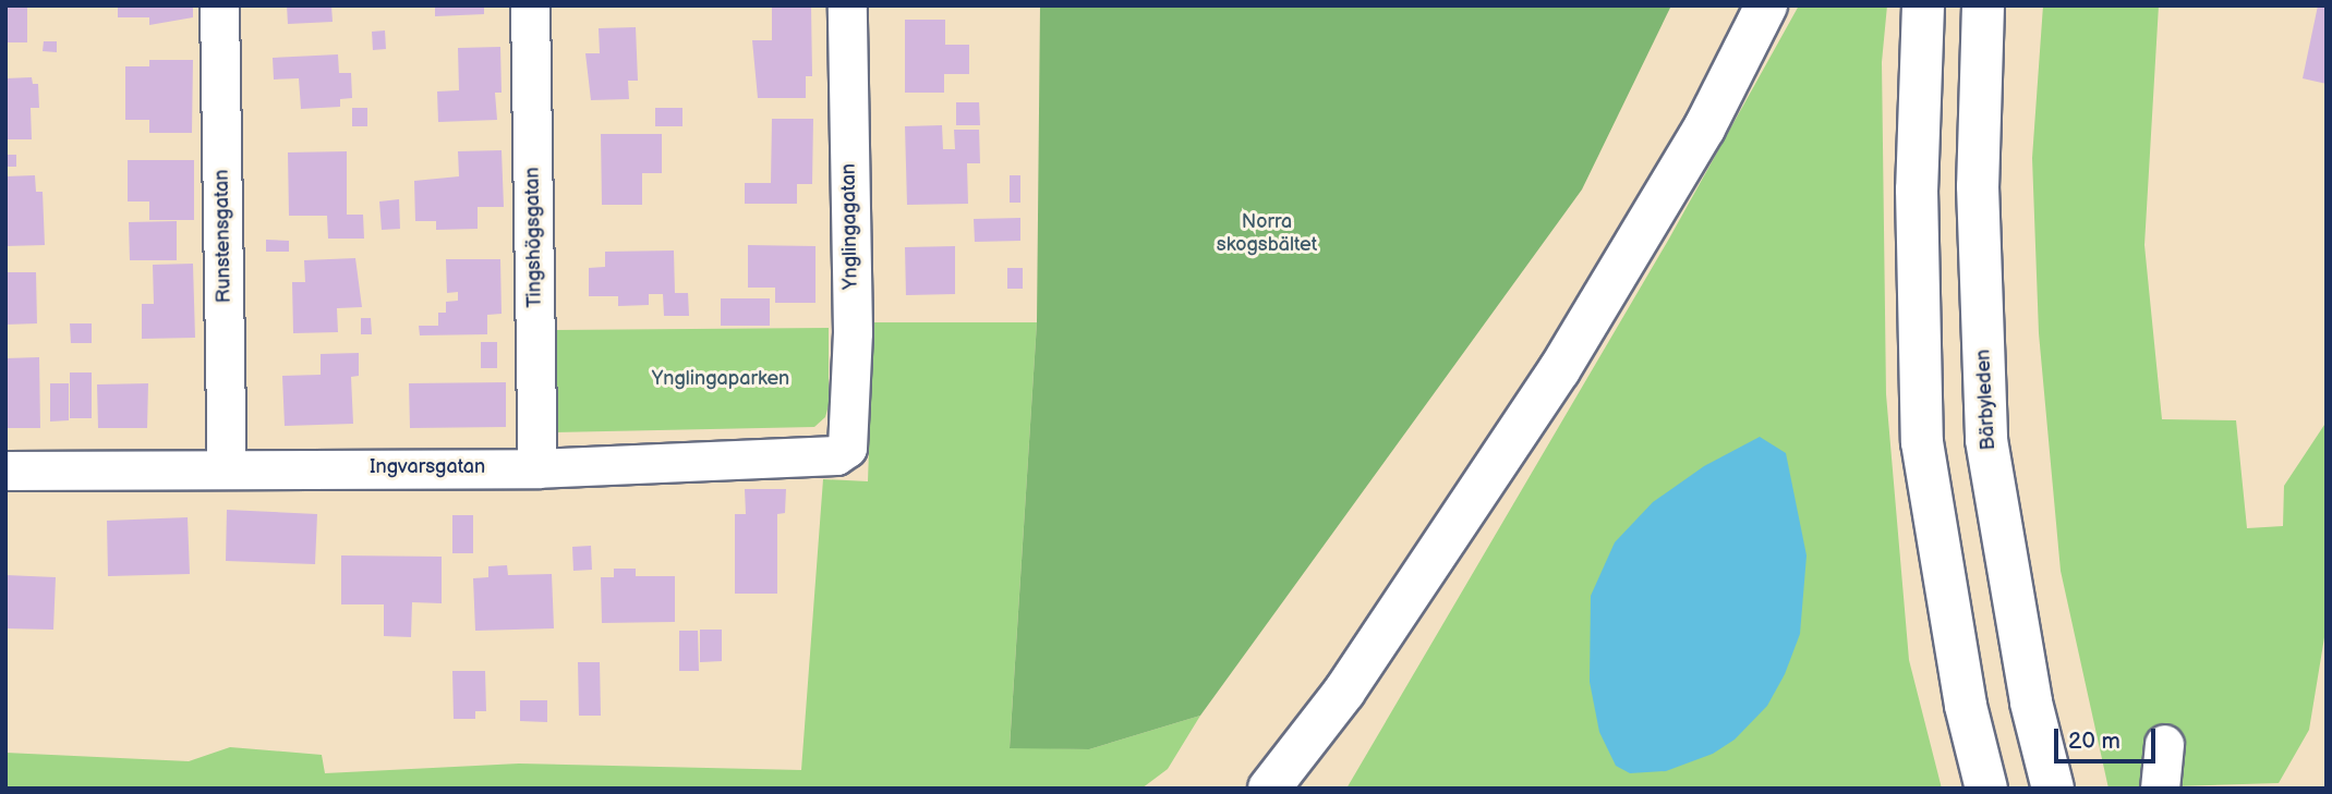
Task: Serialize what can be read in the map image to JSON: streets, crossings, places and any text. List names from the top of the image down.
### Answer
{
  "streets": {
    "main road": ["Bärbyleden"],
    "street": [
      "Ynglingagatan",
      "Runstensgatan",
      "Tingshögsgatan",
      "Ingvarsgatan"
    ]
  },
  "crossings": [
    ["Ynglingagatan", "Ingvarsgatan"],
    ["Runstensgatan", "Ingvarsgatan"],
    ["Tingshögsgatan", "Ingvarsgatan"]
  ],
  "parks": ["Norra skogsbältet", "Ynglingaparken"],
  "scale_bar": "20 m"
}
